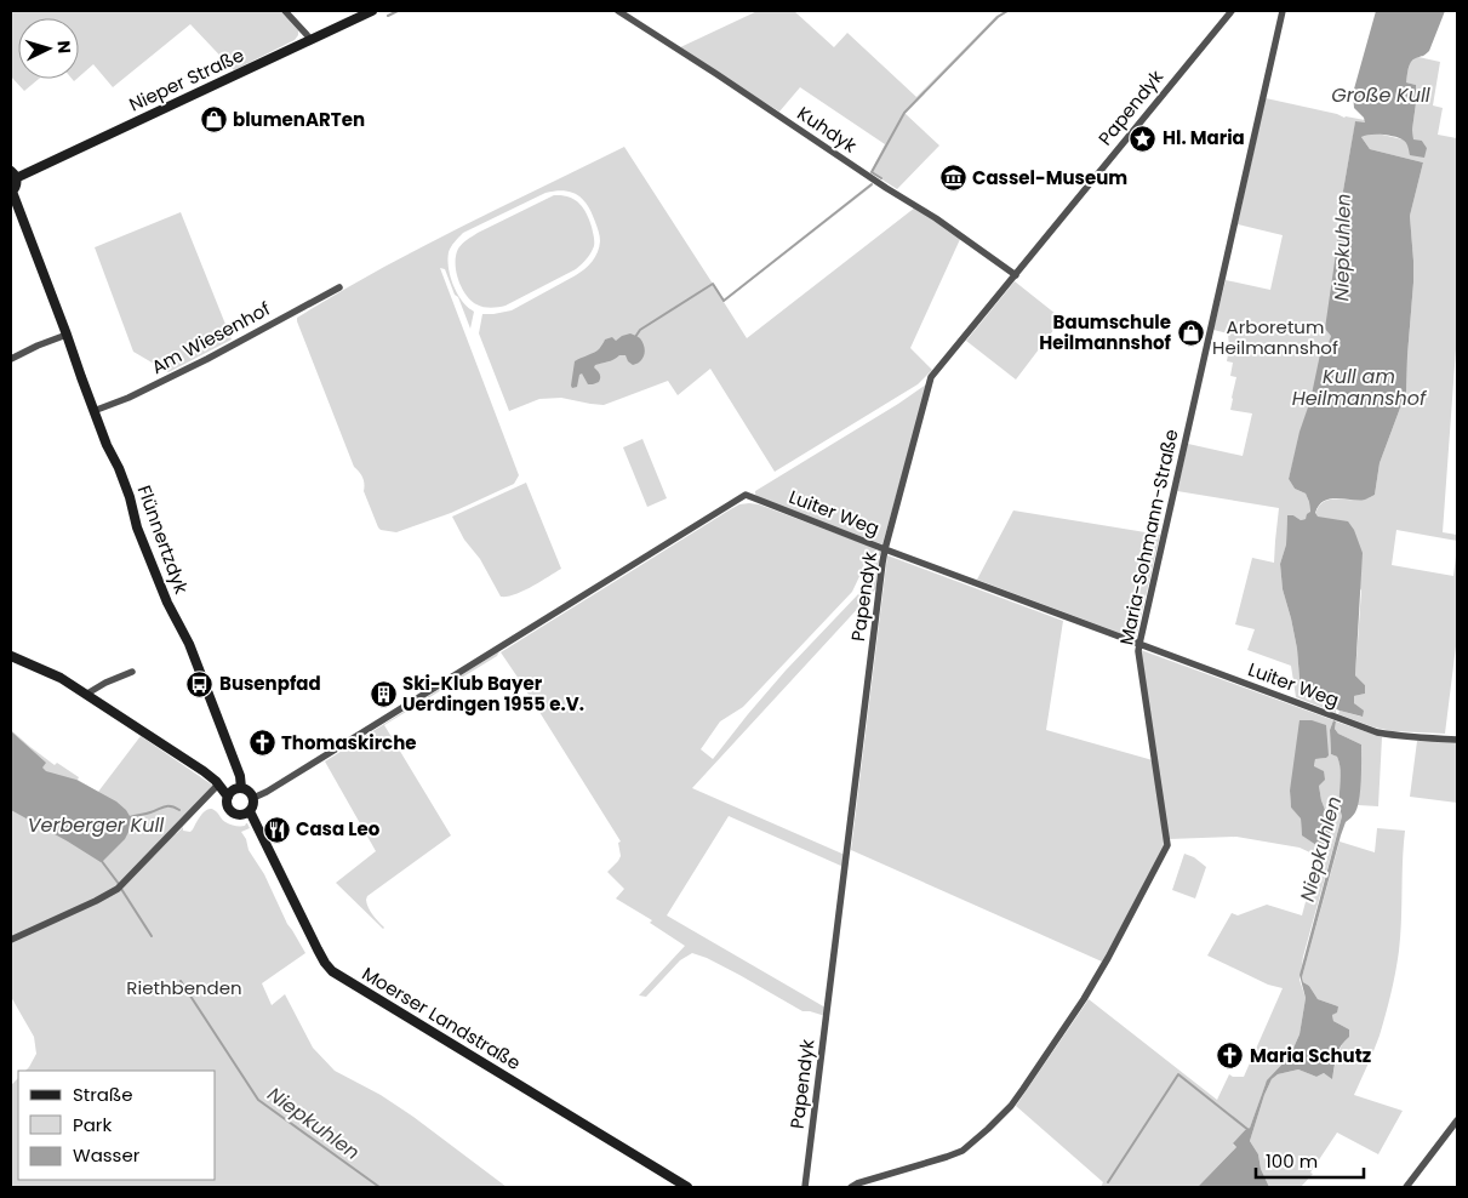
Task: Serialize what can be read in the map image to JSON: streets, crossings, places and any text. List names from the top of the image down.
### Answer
{
  "streets": {
    "main road": ["Nieper Straße", "Flünnertzdyk", "Moerser Landstraße"],
    "street": [
      "Papendyk",
      "Kuhdyk",
      "Am Wiesenhof",
      "Luiter Weg",
      "Maria-Sohmann-Straße"
    ]
  },
  "crossings": [
    ["Nieper Straße", "Flünnertzdyk"],
    ["Papendyk", "Kuhdyk"],
    ["Papendyk", "Luiter Weg"],
    ["Am Wiesenhof", "Flünnertzdyk"],
    ["Luiter Weg", "Maria-Sohmann-Straße"],
    ["Luiter Weg", "Flünnertzdyk"],
    ["Luiter Weg", "Moerser Landstraße"],
    ["Flünnertzdyk", "Moerser Landstraße"]
  ],
  "water": [
    "Große Kull",
    "Niepkuhlen",
    "Kull am Heilmannshof",
    "Verberger Kull"
  ],
  "parks": ["Arboretum Heilmannshof", "Riethbenden"],
  "places": {
    "shop": ["blumenARTen", "Baumschule Heilmannshof"],
    "place": ["Hl. Maria"],
    "museum": ["Cassel-Museum"],
    "bus stop": ["Busenpfad"],
    "building": ["Ski-Klub Bayer Uerdingen 1955 e.V."],
    "church": ["Thomaskirche", "Maria Schutz"],
    "restaurant": ["Casa Leo"]
  },
  "legend": ["Straße", "Park", "Wasser"],
  "scale_bar": "100 m",
  "north": "right"
}
